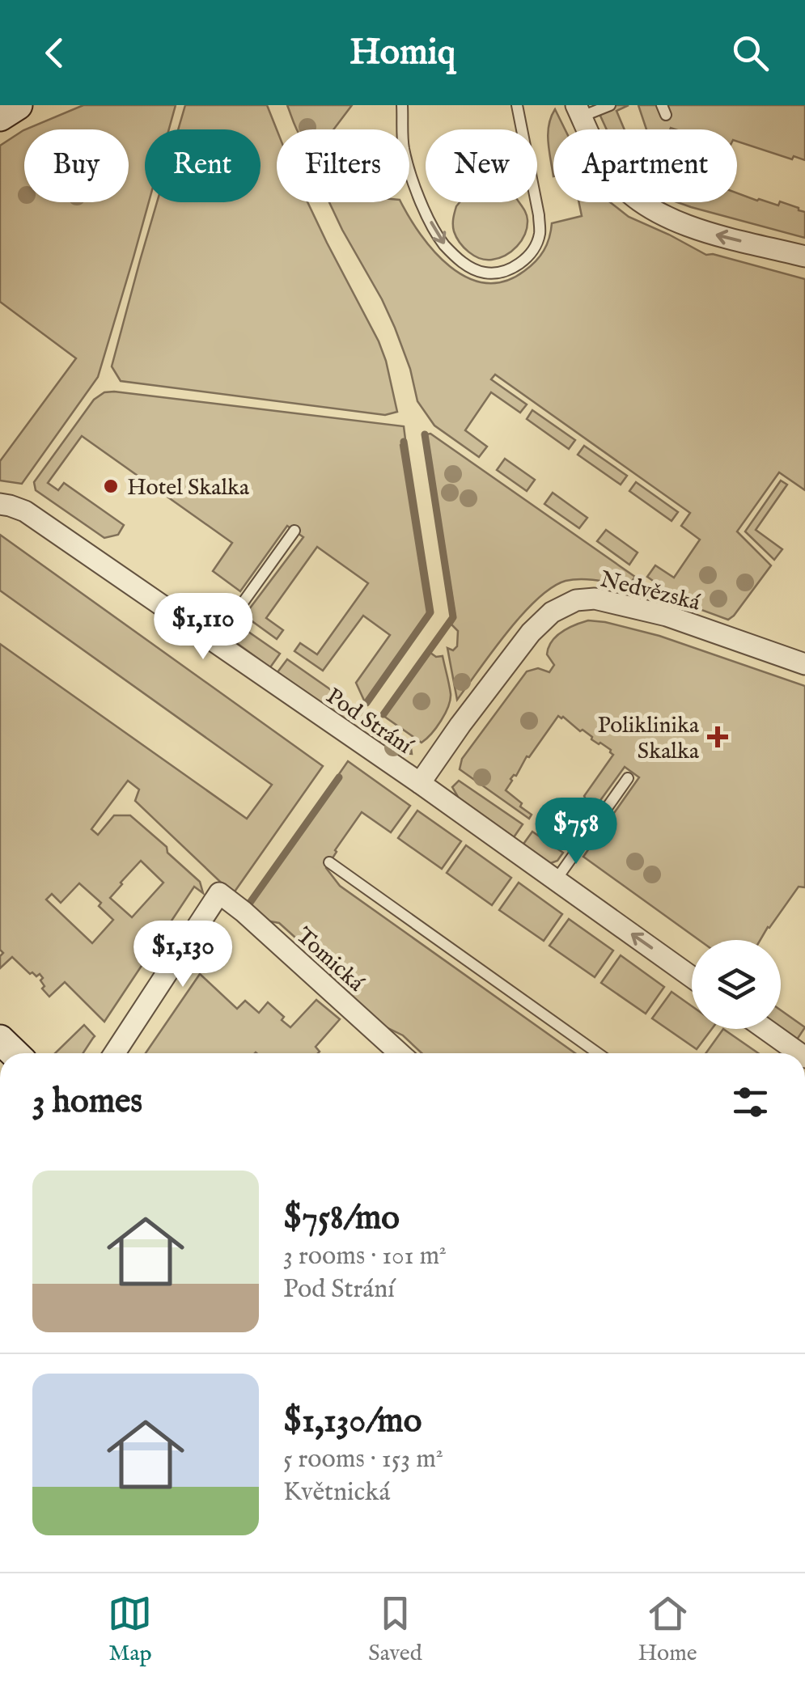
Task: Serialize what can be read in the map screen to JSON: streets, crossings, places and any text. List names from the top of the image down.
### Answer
{
  "streets": {
    "street": ["Nedvězská", "Pod Strání", "Tomická"]
  },
  "crossings": [
    ["Nedvězská", "Pod Strání"]
  ],
  "places": {
    "other": ["Hotel Skalka"],
    "health": ["Poliklinika Skalka"]
  },
  "page": {
    "header": "Homiq",
    "chip": [
      "Buy",
      "Rent",
      "Filters",
      "New",
      "Apartment"
    ],
    "price": ["$1,110", "$758", "$1,130"],
    "heading": "3 homes",
    "list": [
      {
        "name": "$758/mo",
        "note": "3 rooms · 101 m² · Pod Strání"
      },
      {
        "name": "$1,130/mo",
        "note": "5 rooms · 153 m² · Květnická"
      }
    ],
    "tabs": ["Map", "Saved", "Home"]
  }
}
